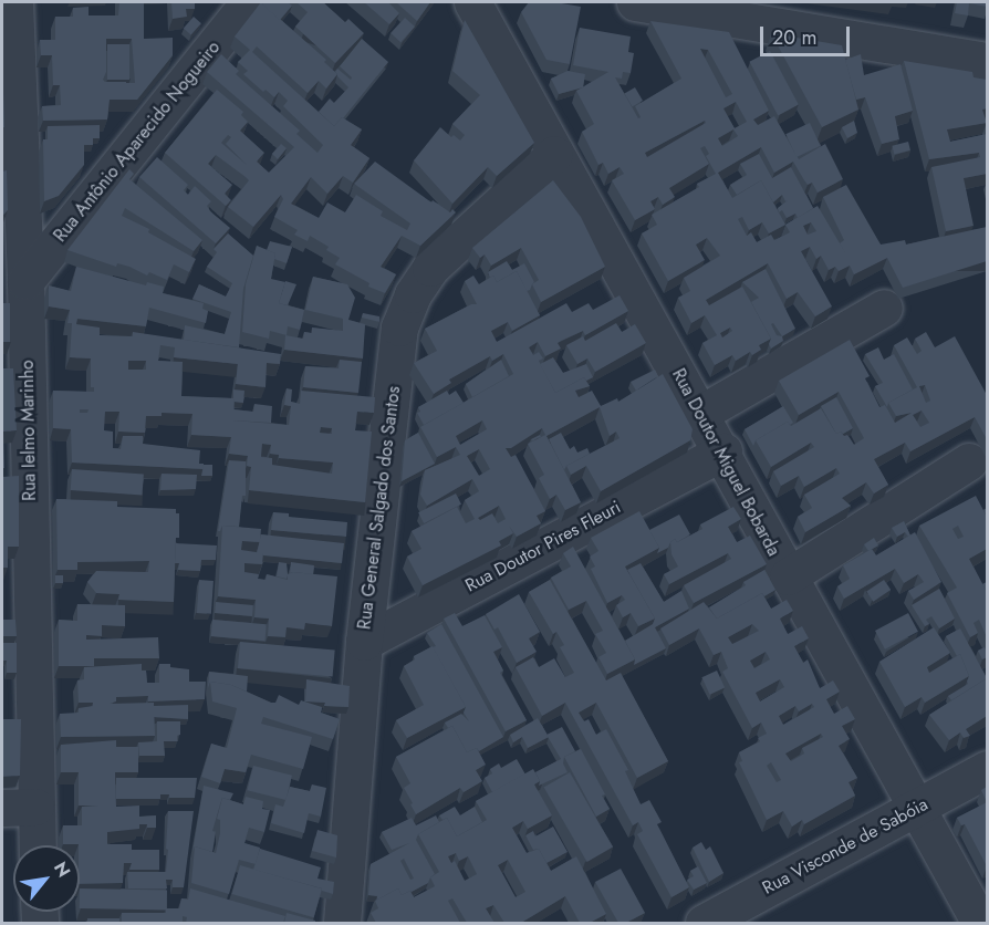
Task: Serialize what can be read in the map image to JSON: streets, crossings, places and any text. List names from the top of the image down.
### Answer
{
  "streets": {
    "street": [
      "Rua Antônio Aparecido Nogueiro",
      "Rua Ielmo Marinho",
      "Rua Doutor Miguel Bobarda",
      "Rua General Salgado dos Santos",
      "Rua Doutor Pires Fleuri",
      "Rua Visconde de Sabóia"
    ]
  },
  "crossings": [
    ["Rua Antônio Aparecido Nogueiro", "Rua Ielmo Marinho"],
    ["Rua Doutor Miguel Bobarda", "Rua General Salgado dos Santos"],
    ["Rua Doutor Miguel Bobarda", "Rua Doutor Pires Fleuri"],
    ["Rua Doutor Miguel Bobarda", "Rua Visconde de Sabóia"],
    ["Rua General Salgado dos Santos", "Rua Doutor Pires Fleuri"]
  ],
  "scale_bar": "20 m",
  "north": "top right"
}
